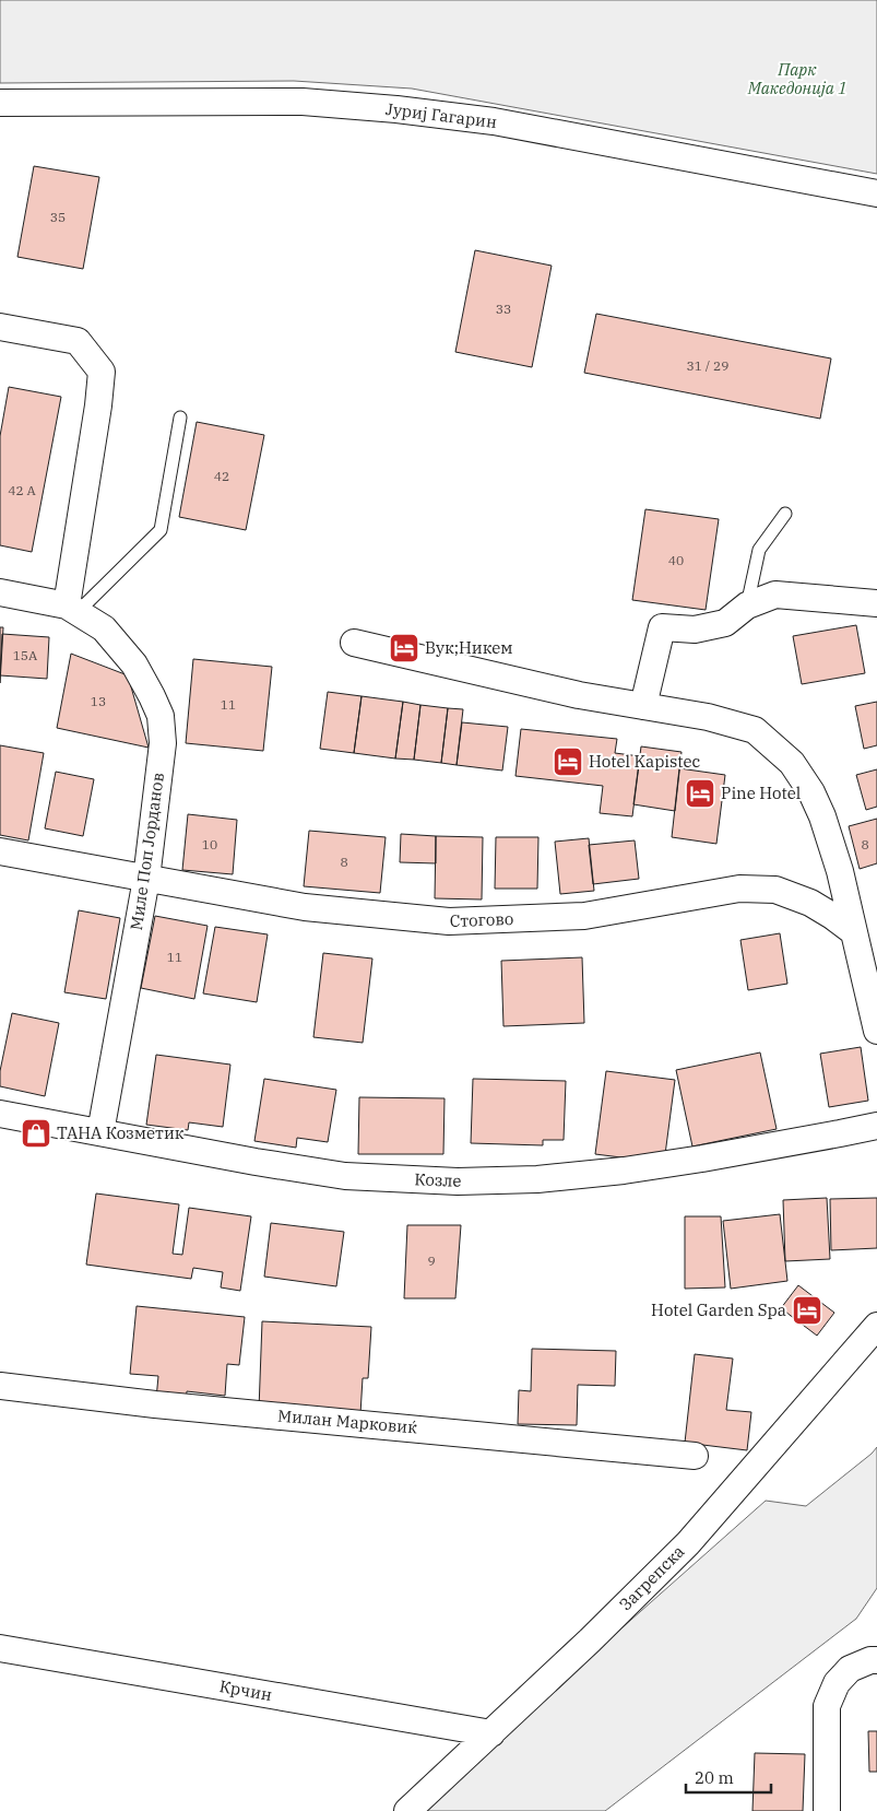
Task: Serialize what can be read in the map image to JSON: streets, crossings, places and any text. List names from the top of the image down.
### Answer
{
  "streets": {
    "street": [
      "Јуриј Гагарин",
      "Миле Поп Јорданов",
      "Стогово",
      "Козле",
      "Милан Марковиќ",
      "Загрепска",
      "Крчин"
    ]
  },
  "crossings": [
    ["Миле Поп Јорданов", "Стогово"],
    ["Миле Поп Јорданов", "Козле"],
    ["Загрепска", "Крчин"]
  ],
  "parks": ["Парк Македонија 1"],
  "places": {
    "hotel": [
      "Вук;Никем",
      "Hotel Kapistec",
      "Pine Hotel",
      "Hotel Garden Spa"
    ],
    "shop": ["ТАНА Козметик"]
  },
  "house_numbers": [
    "35",
    "33",
    "31 / 29",
    "42",
    "42 А",
    "40",
    "15А",
    "13",
    "11",
    "10",
    "8",
    "8",
    "11",
    "9"
  ],
  "scale_bar": "20 m"
}
